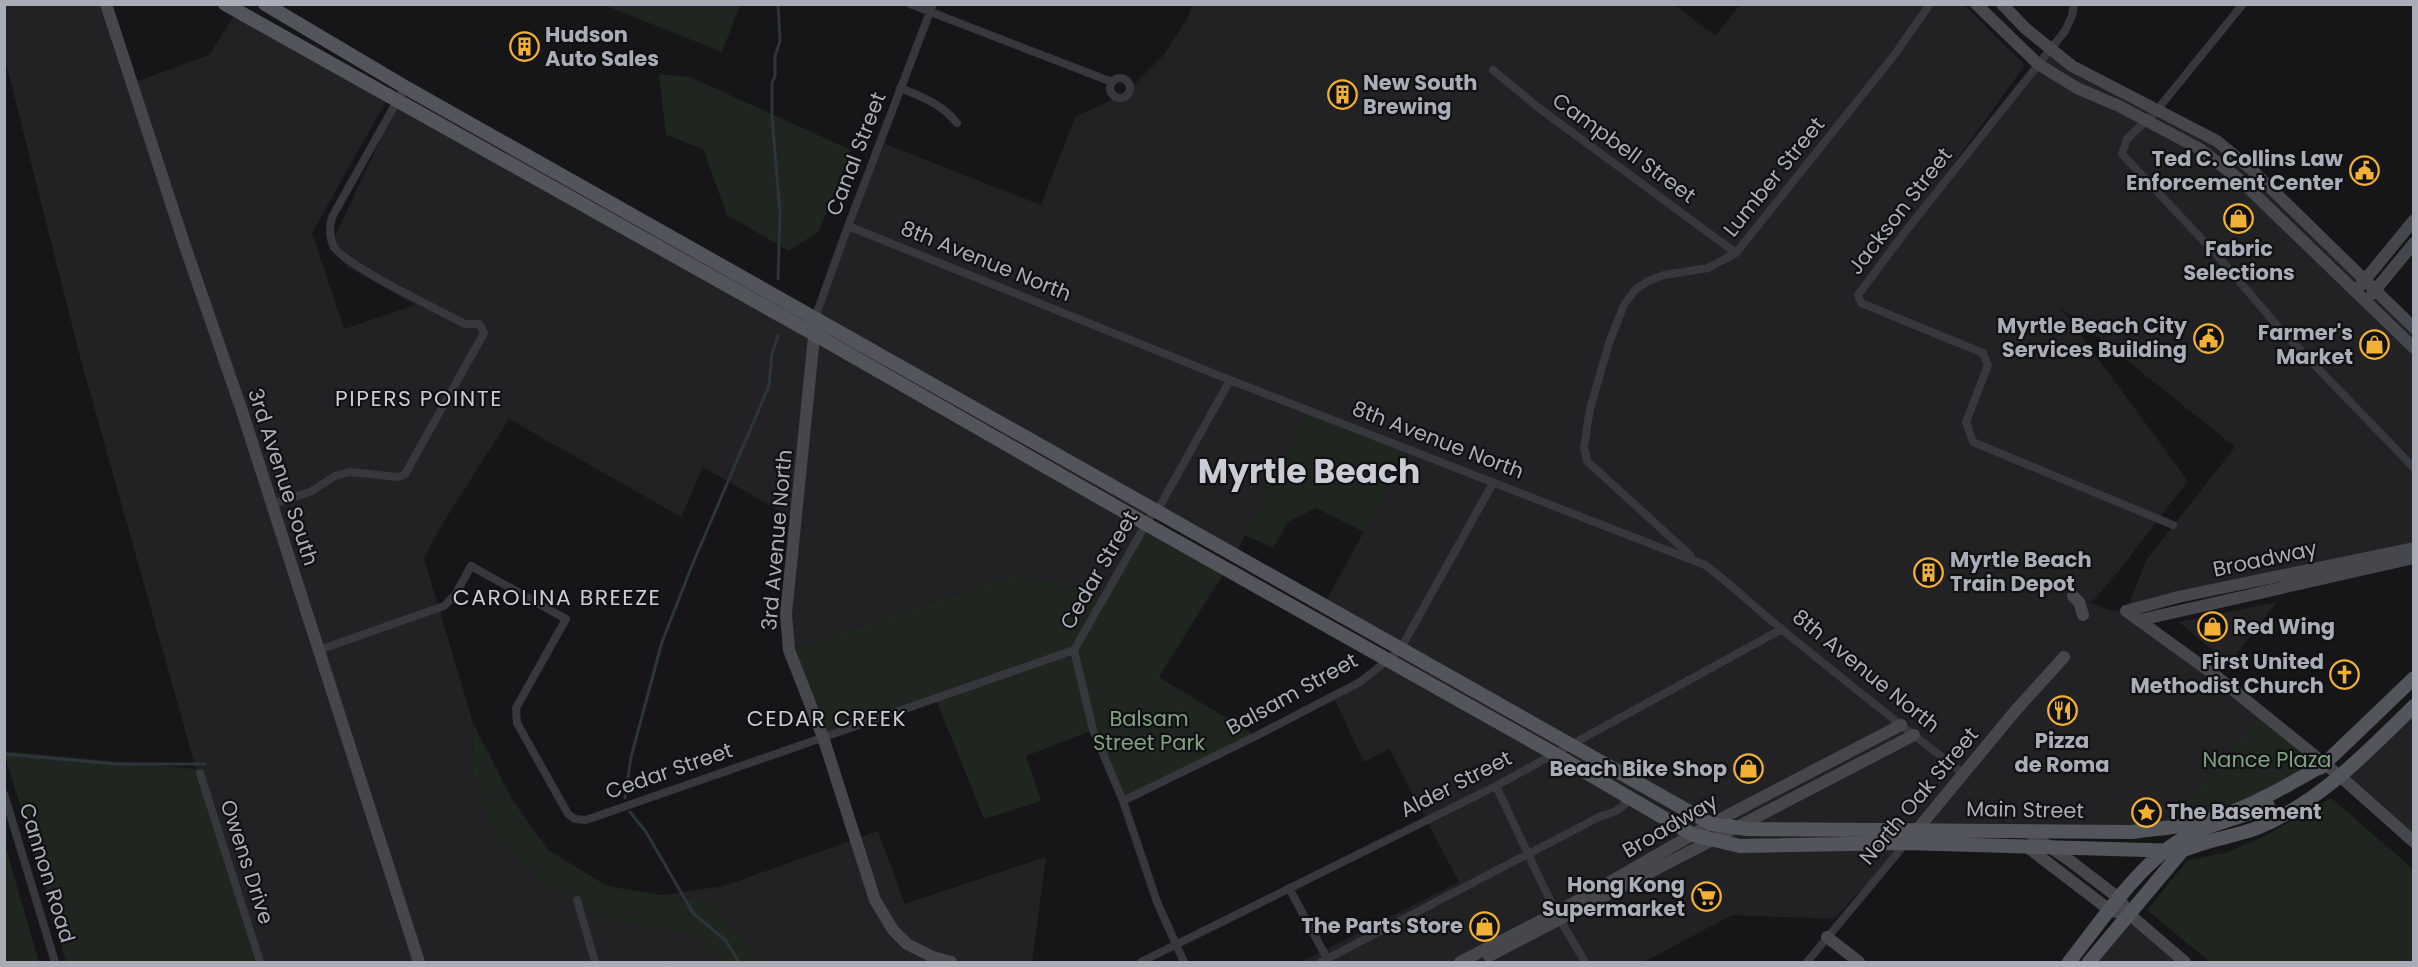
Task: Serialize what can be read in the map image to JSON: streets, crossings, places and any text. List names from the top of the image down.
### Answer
{
  "streets": {
    "main road": [
      "3rd Avenue South",
      "3rd Avenue North",
      "Broadway",
      "North Oak Street",
      "Main Street"
    ],
    "street": [
      "Campbell Street",
      "Canal Street",
      "Lumber Street",
      "Jackson Street",
      "8th Avenue North",
      "Cedar Street",
      "Balsam Street",
      "Alder Street",
      "Owens Drive",
      "Cannon Road"
    ]
  },
  "crossings": [
    ["Campbell Street", "Lumber Street"],
    ["Canal Street", "8th Avenue North"],
    ["Canal Street", "3rd Avenue North"],
    ["Lumber Street", "8th Avenue North"],
    ["8th Avenue North", "Broadway"],
    ["8th Avenue North", "Cedar Street"],
    ["8th Avenue North", "Balsam Street"],
    ["8th Avenue North", "Alder Street"],
    ["8th Avenue North", "North Oak Street"],
    ["3rd Avenue South", "Cedar Street"],
    ["3rd Avenue North", "Cedar Street"],
    ["3rd Avenue North", "Main Street"],
    ["Broadway", "Main Street"],
    ["Cedar Street", "Main Street"],
    ["Balsam Street", "Main Street"],
    ["Alder Street", "Main Street"],
    ["North Oak Street", "Main Street"]
  ],
  "districts": [
    "PIPERS POINTE",
    "Myrtle Beach",
    "CAROLINA BREEZE",
    "CEDAR CREEK"
  ],
  "parks": ["Balsam Street Park", "Nance Plaza"],
  "places": {
    "building": ["Hudson Auto Sales", "New South Brewing", "Myrtle Beach Train Depot"],
    "public building": ["Ted C. Collins Law Enforcement Center", "Myrtle Beach City Services Building"],
    "shop": [
      "Fabric Selections",
      "Farmer's Market",
      "Red Wing",
      "Beach Bike Shop",
      "The Parts Store"
    ],
    "church": ["First United Methodist Church"],
    "restaurant": ["Pizza de Roma"],
    "place": ["The Basement"],
    "supermarket": ["Hong Kong Supermarket"]
  }
}
